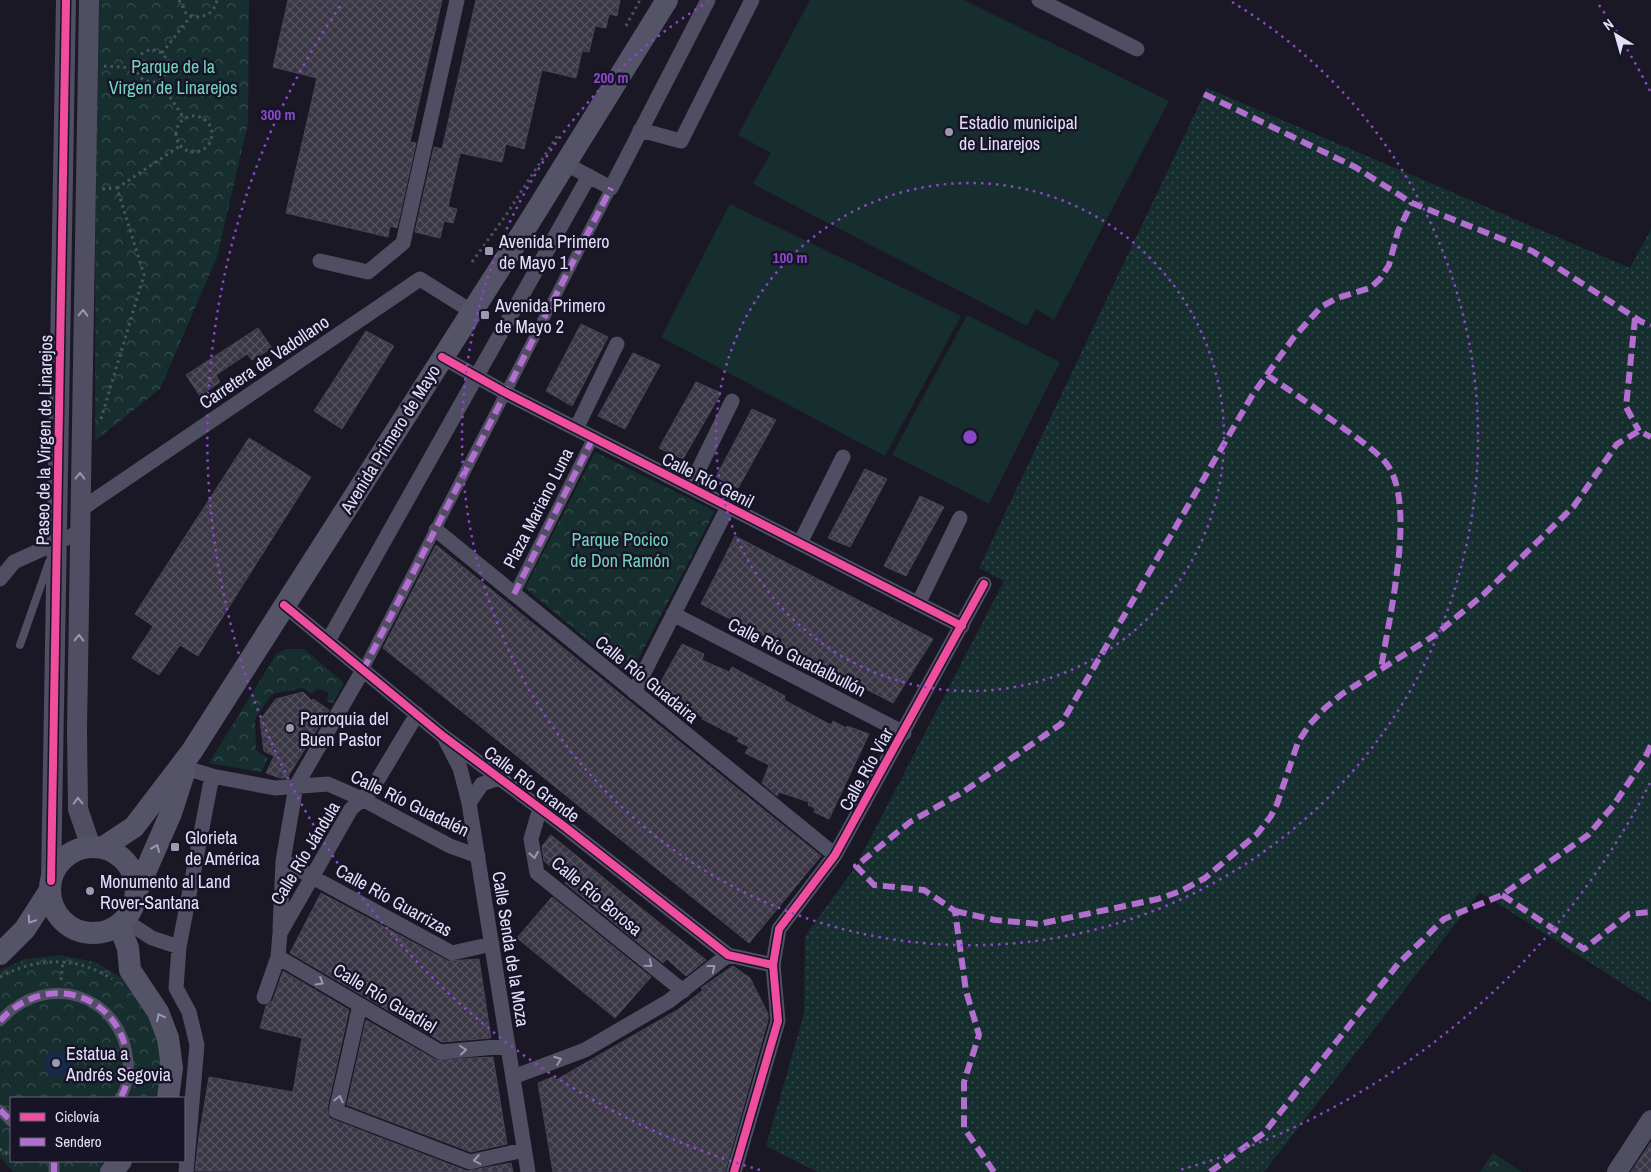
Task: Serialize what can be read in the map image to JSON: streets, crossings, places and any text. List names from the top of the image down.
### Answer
{
  "streets": {
    "main road": ["Avenida Primero de Mayo"],
    "street": [
      "Carretera de Vadollano",
      "Paseo de la Virgen de Linarejos",
      "Calle Río Genil",
      "Plaza Mariano Luna",
      "Calle Río Guadalbullón",
      "Calle Río Guadaira",
      "Calle Río Viar",
      "Calle Río Grande",
      "Calle Río Guadalén",
      "Calle Río Jándula",
      "Calle Río Borosa",
      "Calle Río Guarrizas",
      "Calle Senda de la Moza",
      "Calle Río Guadiel"
    ]
  },
  "crossings": [
    ["Carretera de Vadollano", "Avenida Primero de Mayo"],
    ["Carretera de Vadollano", "Paseo de la Virgen de Linarejos"],
    ["Avenida Primero de Mayo", "Calle Río Genil"],
    ["Avenida Primero de Mayo", "Calle Río Grande"],
    ["Avenida Primero de Mayo", "Calle Río Guadalén"],
    ["Calle Río Genil", "Plaza Mariano Luna"],
    ["Calle Río Genil", "Calle Río Viar"],
    ["Plaza Mariano Luna", "Calle Río Guadaira"],
    ["Calle Río Guadalbullón", "Calle Río Viar"],
    ["Calle Río Guadaira", "Calle Río Viar"],
    ["Calle Río Viar", "Calle Río Grande"],
    ["Calle Río Grande", "Calle Río Jándula"],
    ["Calle Río Grande", "Calle Río Borosa"],
    ["Calle Río Grande", "Calle Senda de la Moza"],
    ["Calle Río Guadalén", "Calle Río Jándula"],
    ["Calle Río Guadalén", "Calle Senda de la Moza"],
    ["Calle Río Jándula", "Calle Río Guarrizas"],
    ["Calle Río Jándula", "Calle Río Guadiel"],
    ["Calle Río Guarrizas", "Calle Senda de la Moza"],
    ["Calle Senda de la Moza", "Calle Río Guadiel"]
  ],
  "one_way": ["Calle Río Borosa", "Calle Río Guadiel"],
  "parks": ["Parque de la Virgen de Linarejos", "Parque Pocico de Don Ramón"],
  "places": {
    "other": [
      "Estadio municipal de Linarejos",
      "Parroquia del Buen Pastor",
      "Monumento al Land Rover-Santana",
      "Estatua a Andrés Segovia"
    ],
    "transit": ["Avenida Primero de Mayo 1", "Avenida Primero de Mayo 2", "Glorieta de América"]
  },
  "legend": ["Ciclovía", "Sendero"],
  "north": "top left",
  "rings": ["200 m", "300 m", "100 m"]
}
